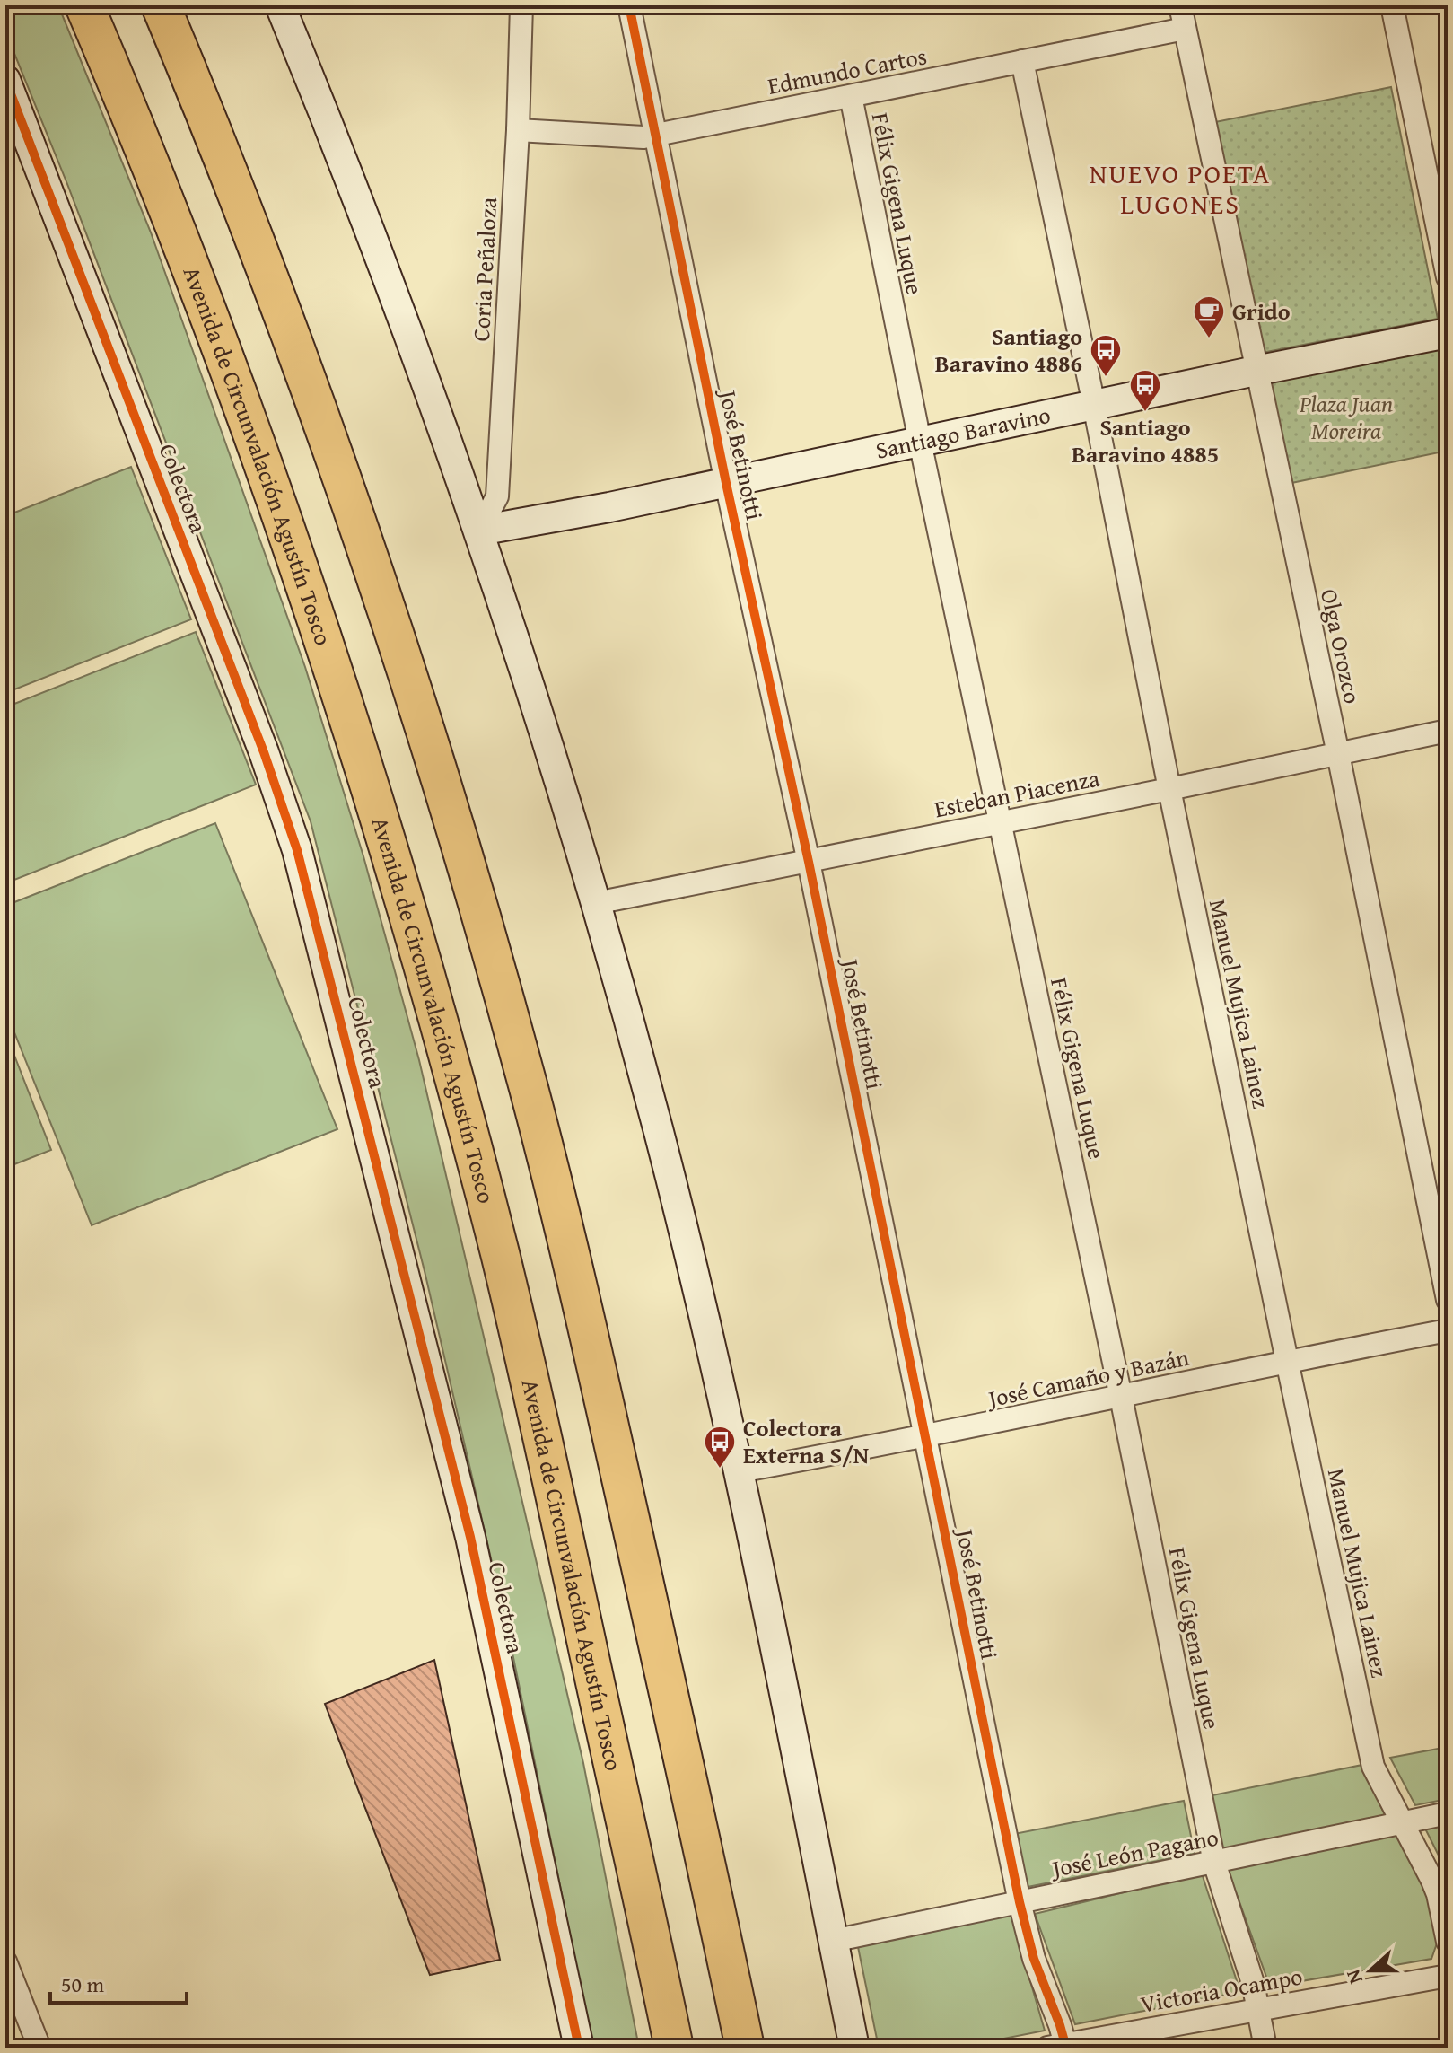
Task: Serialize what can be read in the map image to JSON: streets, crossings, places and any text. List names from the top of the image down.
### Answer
{
  "streets": {
    "highway": ["Avenida de Circunvalación Agustín Tosco"],
    "main road": ["Santiago Baravino", "Colectora"],
    "street": [
      "Edmundo Cartos",
      "Félix Gigena Luque",
      "Coria Peñaloza",
      "José Betinotti",
      "Olga Orozco",
      "Esteban Piacenza",
      "Manuel Mujica Lainez",
      "José Camaño y Bazán",
      "José León Pagano",
      "Victoria Ocampo"
    ]
  },
  "crossings": [
    ["Edmundo Cartos", "Félix Gigena Luque"],
    ["Edmundo Cartos", "Coria Peñaloza"],
    ["Edmundo Cartos", "José Betinotti"],
    ["Edmundo Cartos", "Olga Orozco"],
    ["Edmundo Cartos", "Manuel Mujica Lainez"],
    ["Félix Gigena Luque", "Santiago Baravino"],
    ["Félix Gigena Luque", "Esteban Piacenza"],
    ["Félix Gigena Luque", "José Camaño y Bazán"],
    ["Félix Gigena Luque", "José León Pagano"],
    ["Félix Gigena Luque", "Victoria Ocampo"],
    ["Coria Peñaloza", "Santiago Baravino"],
    ["Santiago Baravino", "José Betinotti"],
    ["Santiago Baravino", "Olga Orozco"],
    ["Santiago Baravino", "Manuel Mujica Lainez"],
    ["José Betinotti", "Esteban Piacenza"],
    ["José Betinotti", "José Camaño y Bazán"],
    ["José Betinotti", "José León Pagano"],
    ["José Betinotti", "Victoria Ocampo"],
    ["Olga Orozco", "Esteban Piacenza"],
    ["Esteban Piacenza", "Manuel Mujica Lainez"],
    ["Manuel Mujica Lainez", "José Camaño y Bazán"],
    ["Manuel Mujica Lainez", "José León Pagano"]
  ],
  "districts": ["NUEVO POETA LUGONES"],
  "parks": ["Plaza Juan Moreira"],
  "places": {
    "cafe": ["Grido"],
    "bus stop": ["Santiago Baravino 4886", "Santiago Baravino 4885", "Colectora Externa S/N"]
  },
  "scale_bar": "50 m",
  "north": "left"
}
